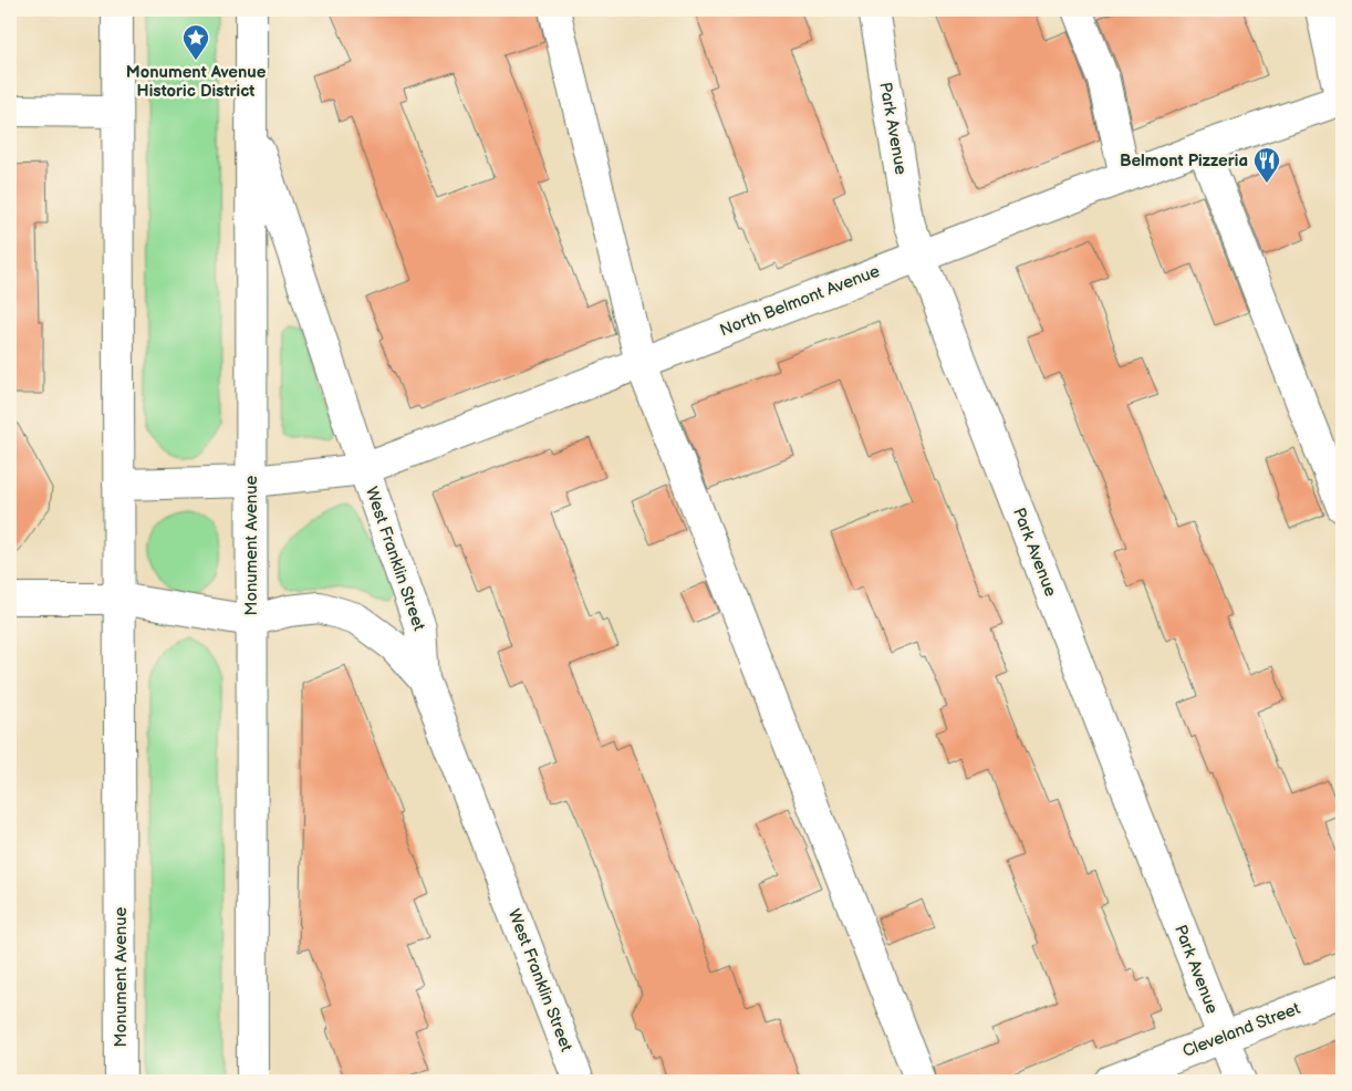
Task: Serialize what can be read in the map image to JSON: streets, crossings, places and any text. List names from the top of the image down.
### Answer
{
  "streets": {
    "street": [
      "Park Avenue",
      "North Belmont Avenue",
      "Monument Avenue",
      "West Franklin Street",
      "Cleveland Street"
    ]
  },
  "crossings": [
    ["Park Avenue", "North Belmont Avenue"],
    ["Park Avenue", "Cleveland Street"],
    ["North Belmont Avenue", "Monument Avenue"],
    ["North Belmont Avenue", "West Franklin Street"],
    ["Monument Avenue", "West Franklin Street"]
  ],
  "places": {
    "place": ["Monument Avenue Historic District"],
    "restaurant": ["Belmont Pizzeria"]
  }
}
